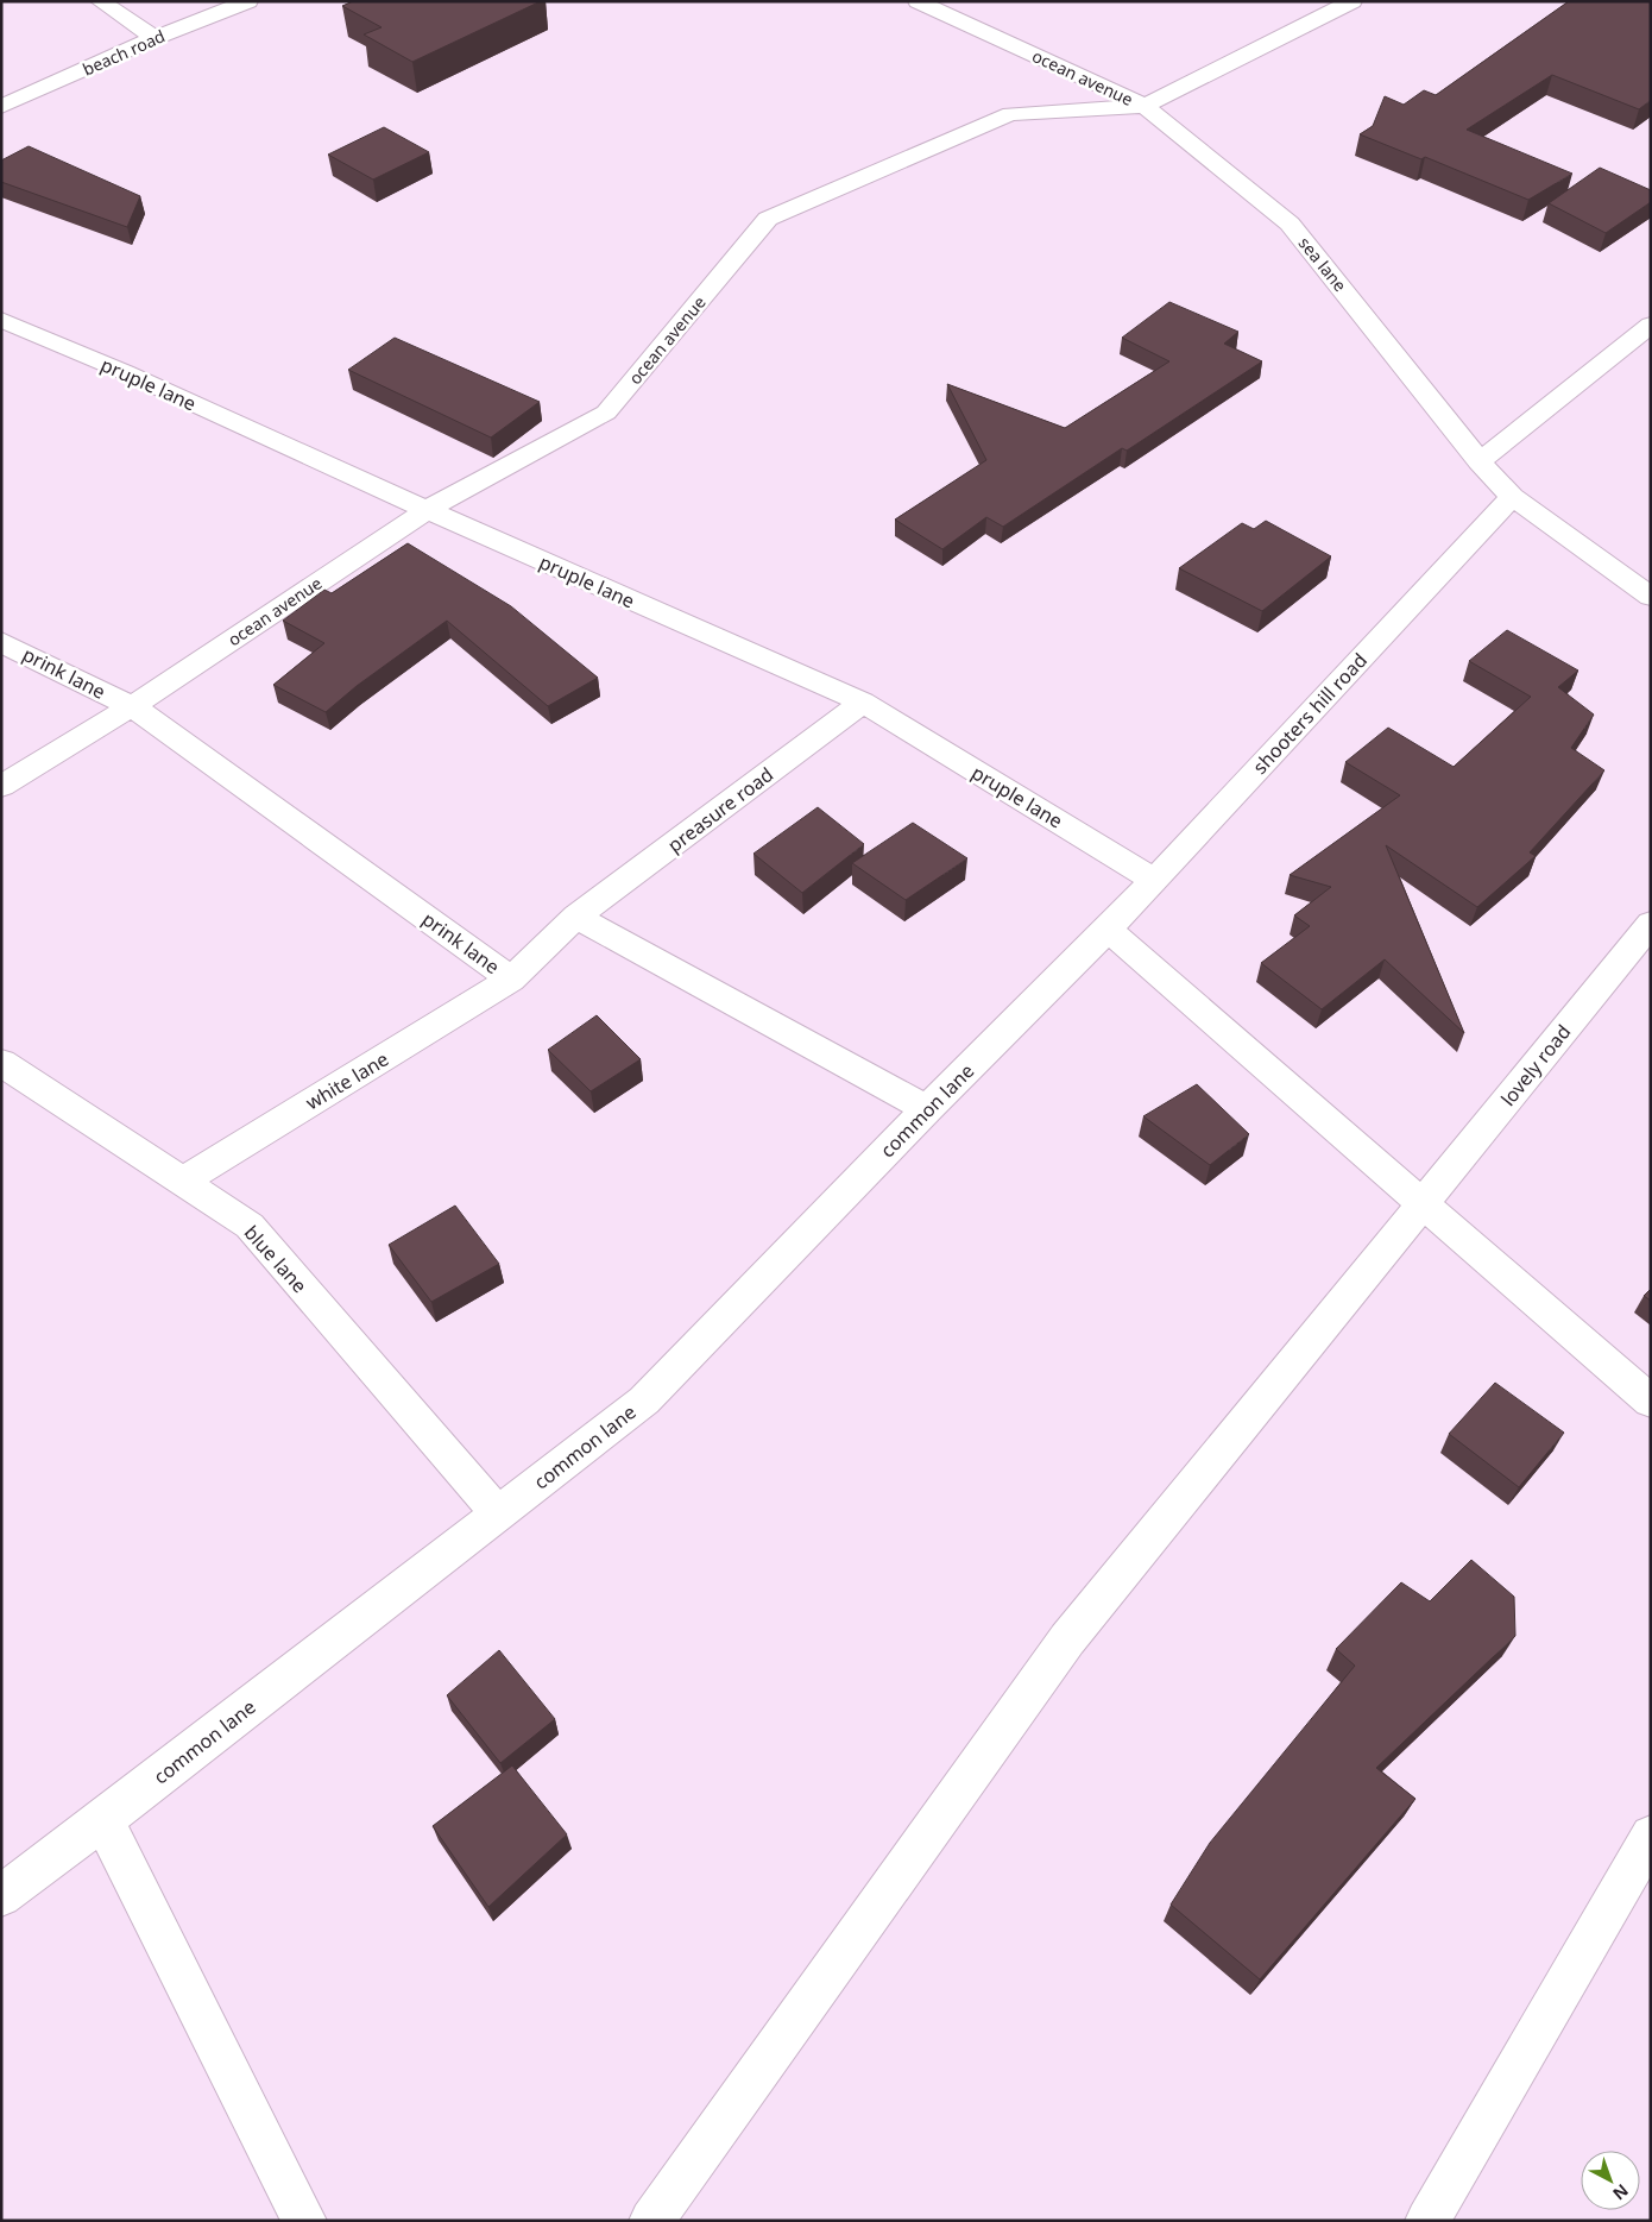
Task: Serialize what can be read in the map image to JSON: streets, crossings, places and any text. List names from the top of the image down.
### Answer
{
  "streets": {
    "street": [
      "beach road",
      "ocean avenue",
      "sea lane",
      "pruple lane",
      "prink lane",
      "shooters hill road",
      "preasure road",
      "lovely road",
      "white lane",
      "common lane",
      "blue lane"
    ]
  },
  "crossings": [
    ["ocean avenue", "sea lane"],
    ["ocean avenue", "pruple lane"],
    ["ocean avenue", "prink lane"],
    ["sea lane", "shooters hill road"],
    ["pruple lane", "shooters hill road"],
    ["pruple lane", "preasure road"],
    ["prink lane", "preasure road"],
    ["prink lane", "white lane"],
    ["shooters hill road", "common lane"],
    ["white lane", "blue lane"],
    ["common lane", "blue lane"]
  ],
  "north": "bottom right"
}
